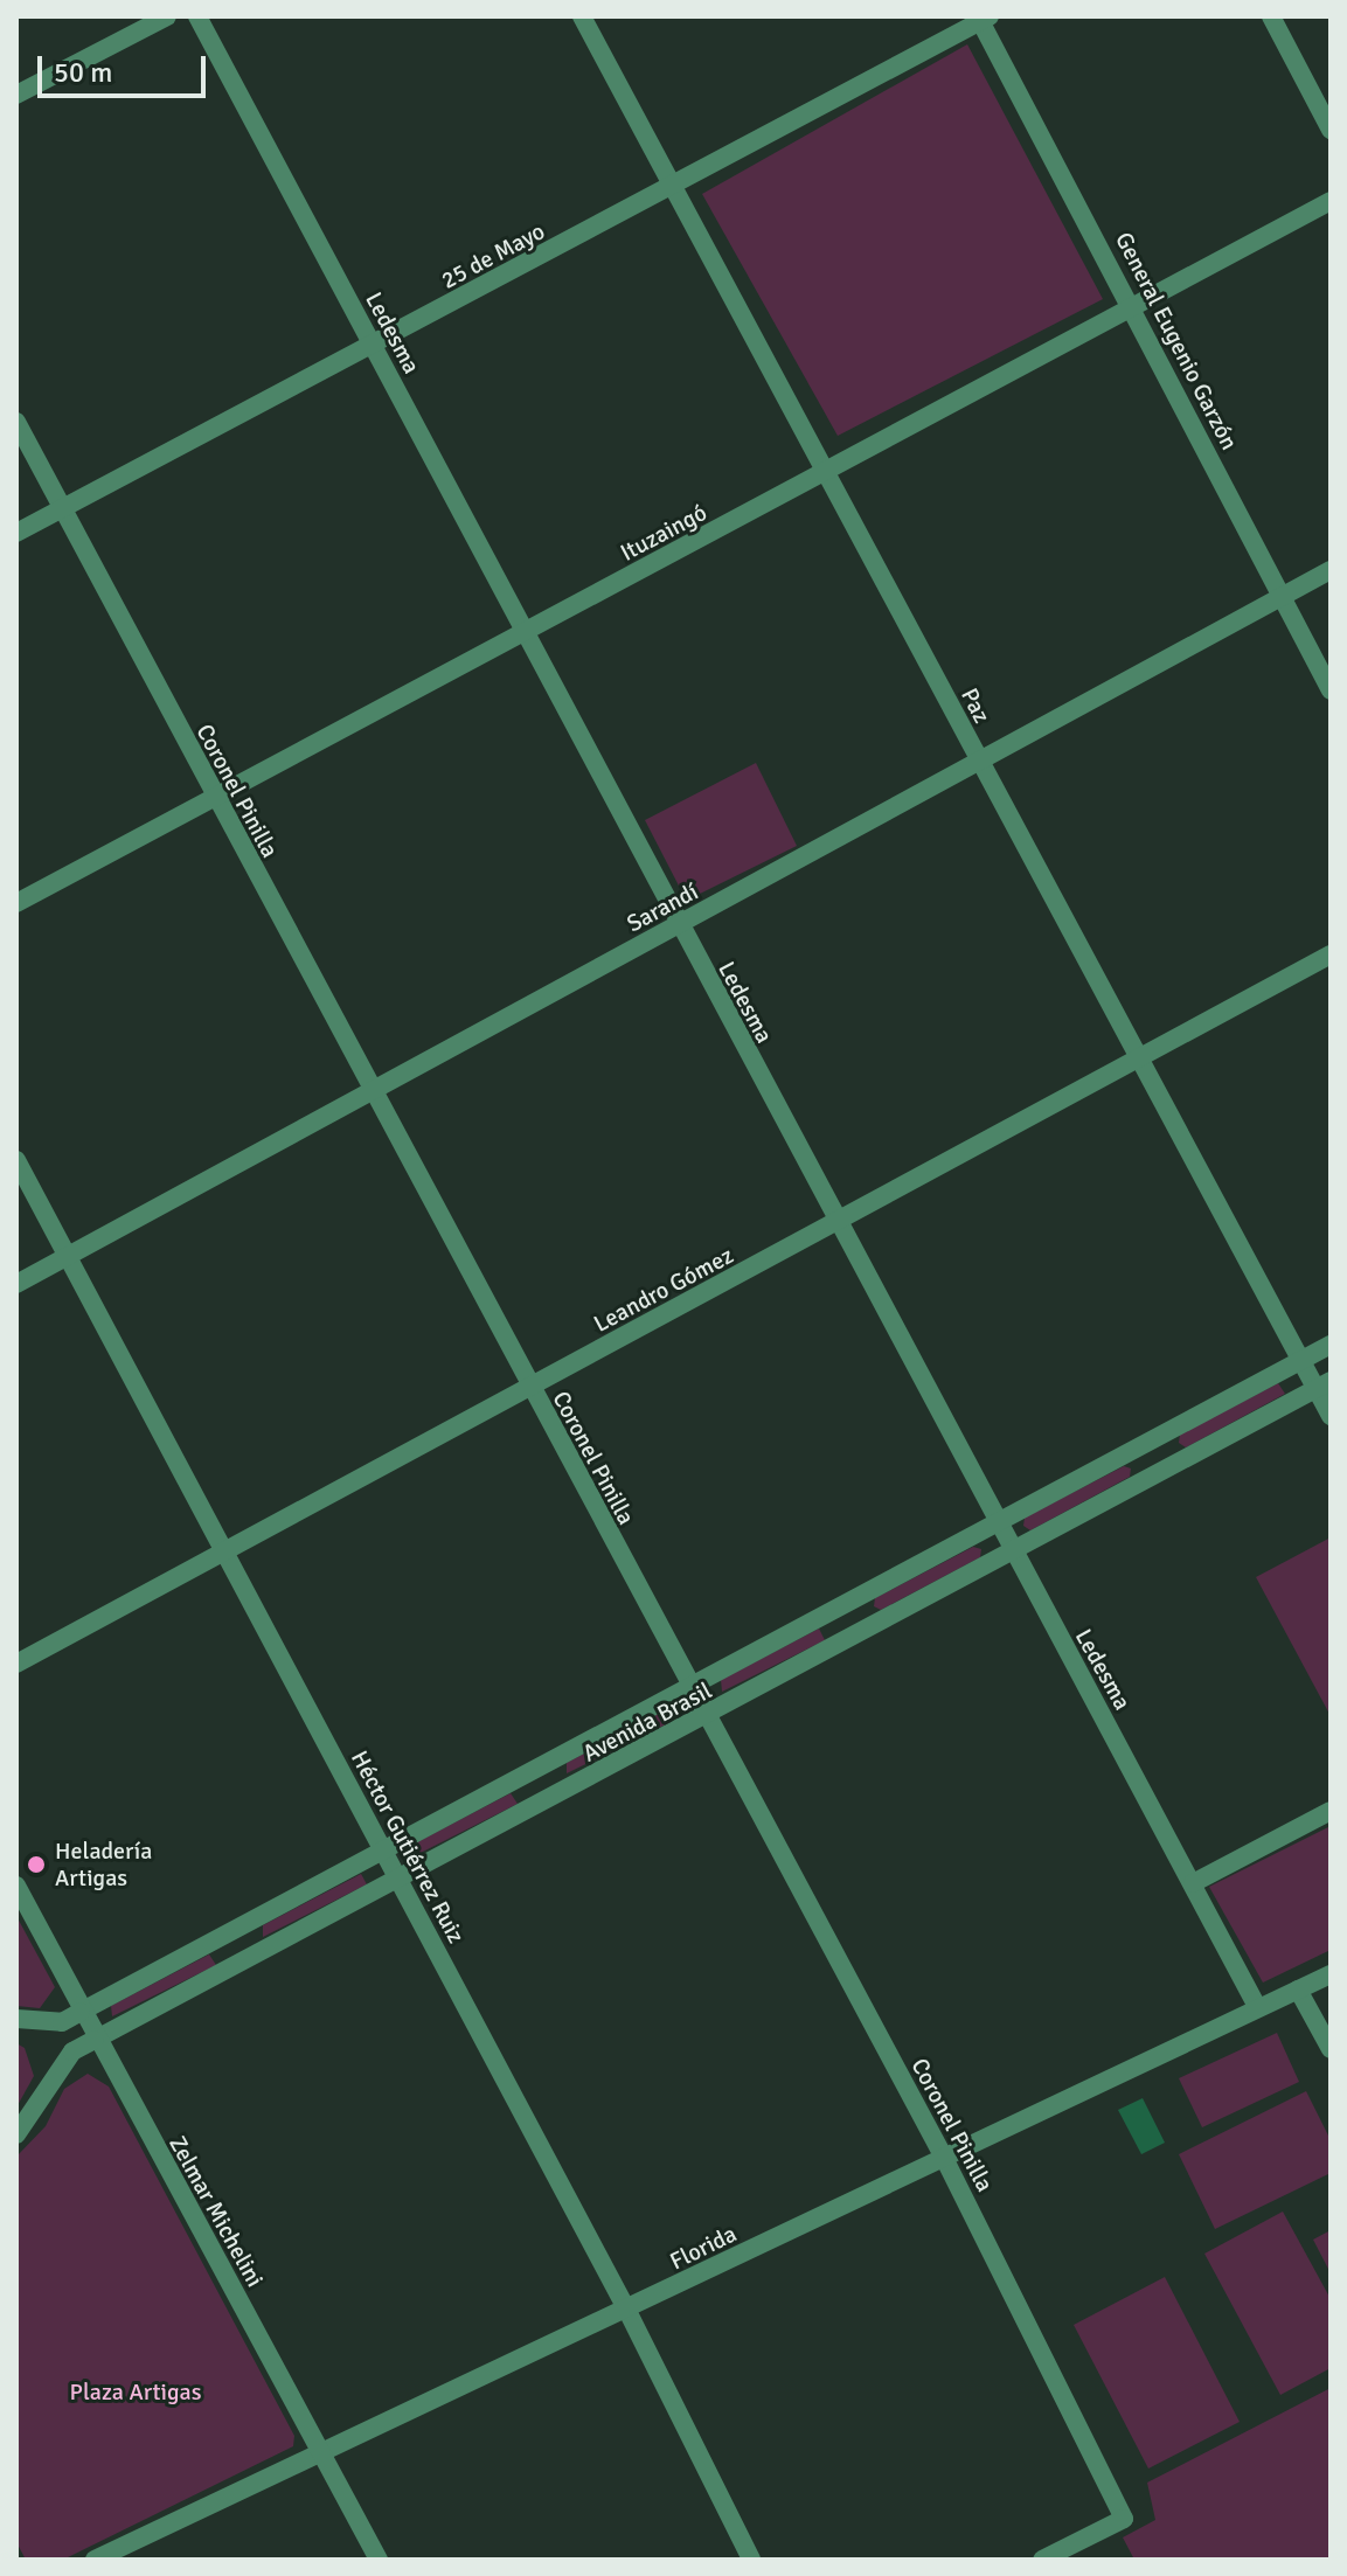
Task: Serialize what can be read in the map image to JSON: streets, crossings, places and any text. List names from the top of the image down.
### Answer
{
  "streets": {
    "street": [
      "25 de Mayo",
      "Ledesma",
      "General Eugenio Garzón",
      "Ituzaingó",
      "Paz",
      "Coronel Pinilla",
      "Sarandí",
      "Leandro Gómez",
      "Avenida Brasil",
      "Héctor Gutiérrez Ruiz",
      "Zelmar Michelini",
      "Florida"
    ]
  },
  "crossings": [
    ["25 de Mayo", "Ledesma"],
    ["25 de Mayo", "General Eugenio Garzón"],
    ["25 de Mayo", "Paz"],
    ["25 de Mayo", "Coronel Pinilla"],
    ["Ledesma", "Ituzaingó"],
    ["Ledesma", "Sarandí"],
    ["Ledesma", "Leandro Gómez"],
    ["Ledesma", "Avenida Brasil"],
    ["Ledesma", "Florida"],
    ["General Eugenio Garzón", "Ituzaingó"],
    ["General Eugenio Garzón", "Sarandí"],
    ["Ituzaingó", "Paz"],
    ["Ituzaingó", "Coronel Pinilla"],
    ["Paz", "Sarandí"],
    ["Paz", "Leandro Gómez"],
    ["Paz", "Avenida Brasil"],
    ["Coronel Pinilla", "Sarandí"],
    ["Coronel Pinilla", "Leandro Gómez"],
    ["Coronel Pinilla", "Avenida Brasil"],
    ["Coronel Pinilla", "Florida"],
    ["Sarandí", "Héctor Gutiérrez Ruiz"],
    ["Leandro Gómez", "Héctor Gutiérrez Ruiz"],
    ["Avenida Brasil", "Héctor Gutiérrez Ruiz"],
    ["Avenida Brasil", "Zelmar Michelini"],
    ["Héctor Gutiérrez Ruiz", "Florida"],
    ["Zelmar Michelini", "Florida"]
  ],
  "parks": ["Plaza Artigas"],
  "places": ["Heladería Artigas"],
  "scale_bar": "50 m"
}
